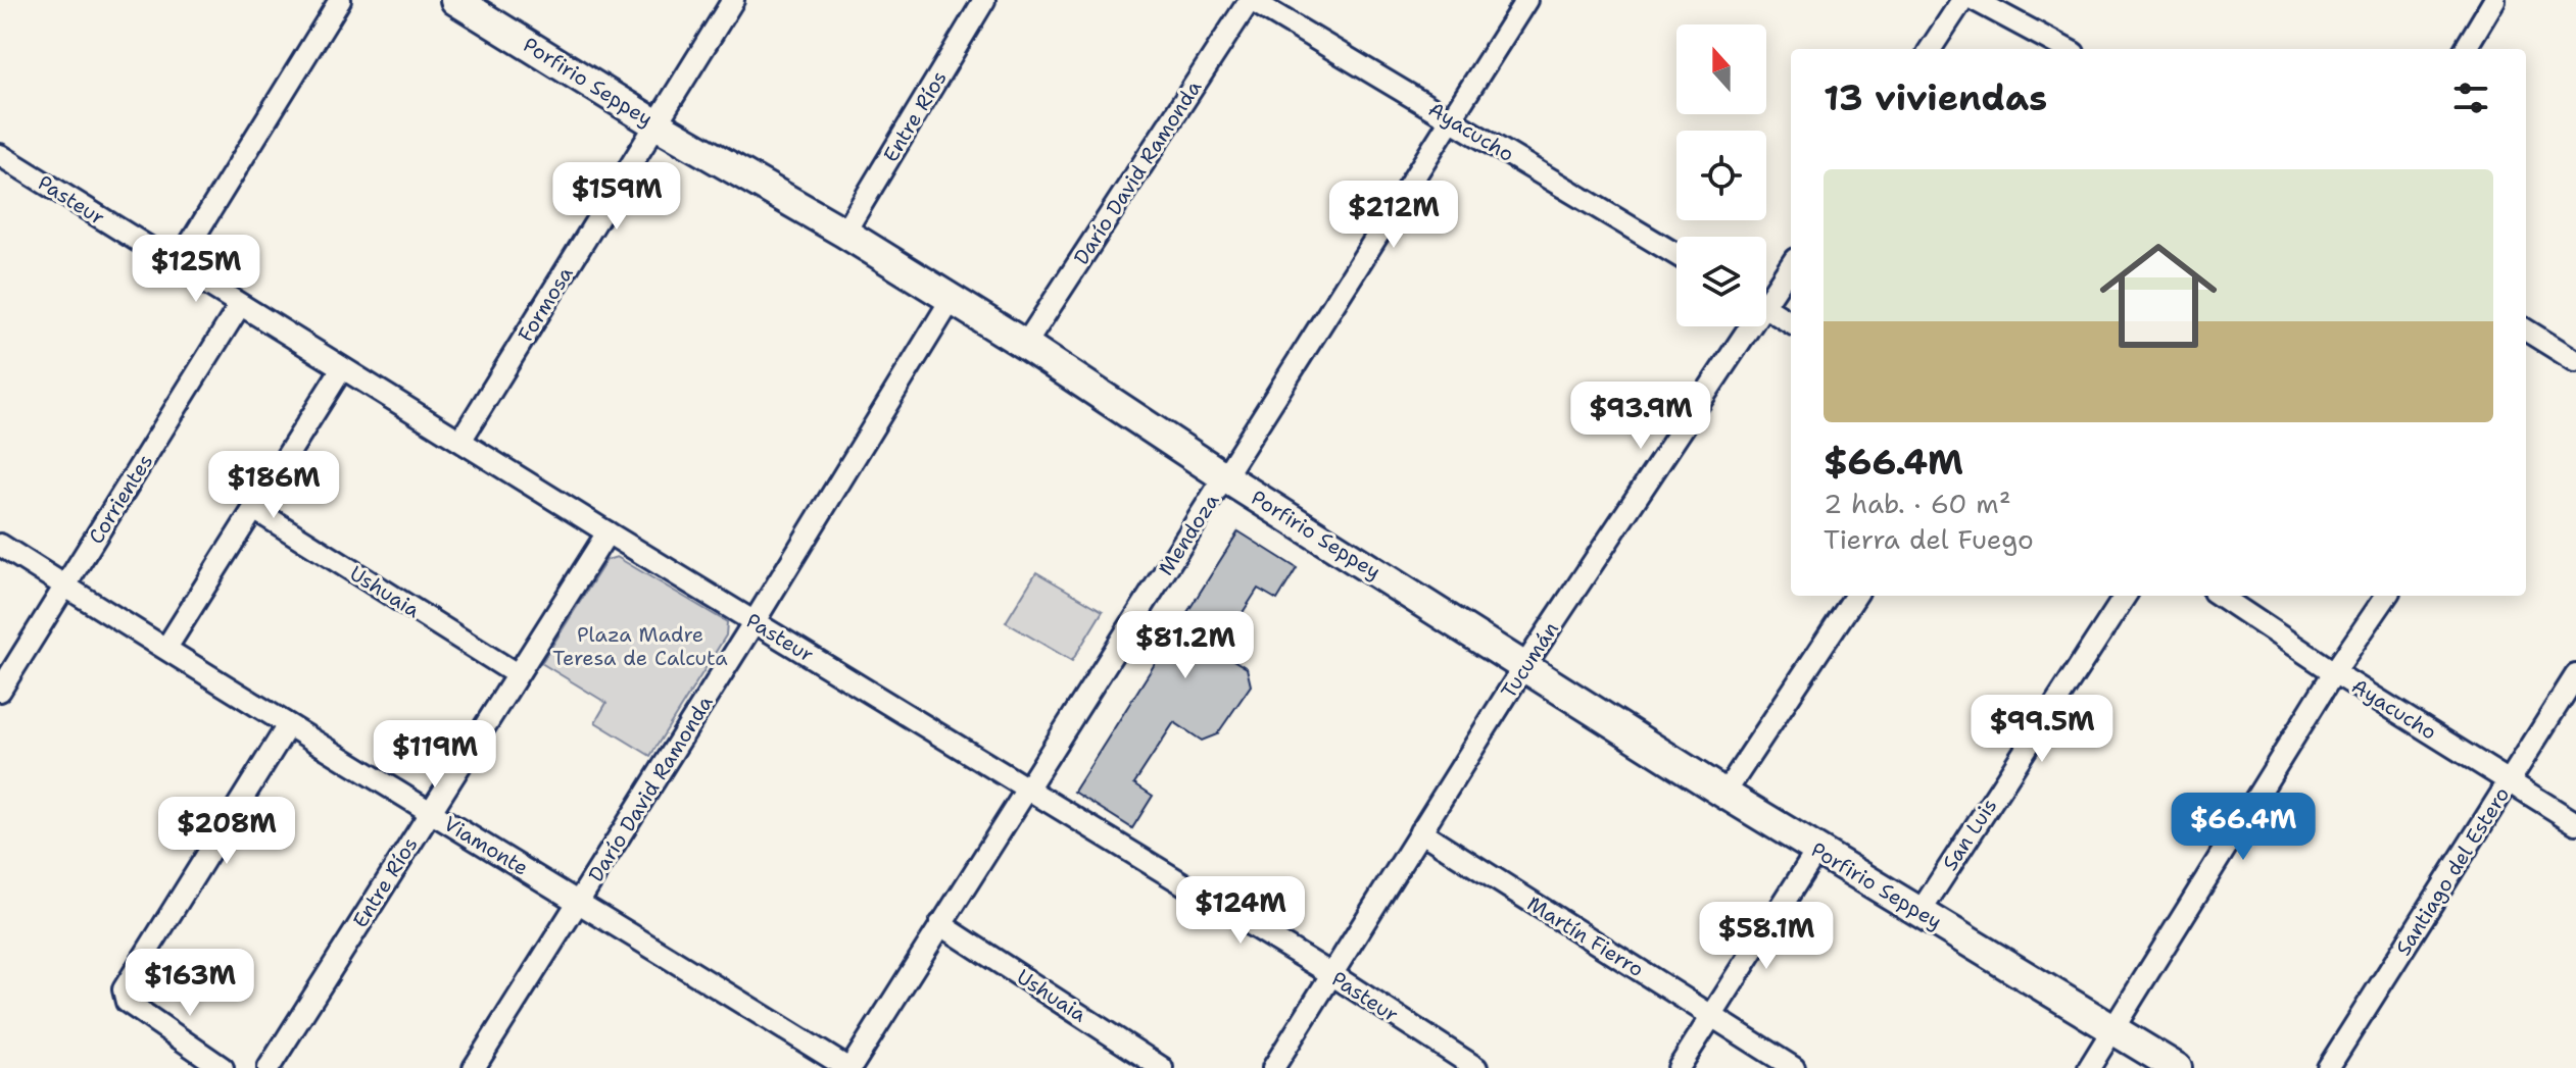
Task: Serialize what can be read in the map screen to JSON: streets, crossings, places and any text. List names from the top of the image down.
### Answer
{
  "streets": {
    "main road": ["Porfirio Seppey"],
    "street": [
      "Entre Ríos",
      "Ayacucho",
      "Darío David Ramonda",
      "Pasteur",
      "Formosa",
      "Corrientes",
      "Mendoza",
      "Ushuaia",
      "Tucumán",
      "San Luis",
      "Viamonte",
      "Santiago del Estero",
      "Martín Fierro"
    ]
  },
  "crossings": [
    ["Porfirio Seppey", "Entre Ríos"],
    ["Porfirio Seppey", "Darío David Ramonda"],
    ["Porfirio Seppey", "Formosa"],
    ["Porfirio Seppey", "Mendoza"],
    ["Porfirio Seppey", "Tucumán"],
    ["Porfirio Seppey", "San Luis"],
    ["Entre Ríos", "Pasteur"],
    ["Entre Ríos", "Ushuaia"],
    ["Entre Ríos", "Viamonte"],
    ["Ayacucho", "Darío David Ramonda"],
    ["Ayacucho", "Mendoza"],
    ["Ayacucho", "Santiago del Estero"],
    ["Darío David Ramonda", "Pasteur"],
    ["Darío David Ramonda", "Viamonte"],
    ["Pasteur", "Formosa"],
    ["Pasteur", "Corrientes"],
    ["Pasteur", "Mendoza"],
    ["Pasteur", "Tucumán"],
    ["Corrientes", "Viamonte"],
    ["Mendoza", "Ushuaia"],
    ["Mendoza", "Viamonte"],
    ["Tucumán", "Martín Fierro"]
  ],
  "parks": ["Plaza Madre Teresa de Calcuta"],
  "north": "top",
  "page": {
    "heading": "13 viviendas",
    "list": [
      {
        "name": "$66.4M",
        "note": "2 hab. · 60 m² · Tierra del Fuego"
      }
    ],
    "price": [
      "$159M",
      "$212M",
      "$125M",
      "$93.9M",
      "$186M",
      "$81.2M",
      "$99.5M",
      "$119M",
      "$66.4M",
      "$208M",
      "$124M",
      "$58.1M",
      "$163M"
    ]
  }
}
